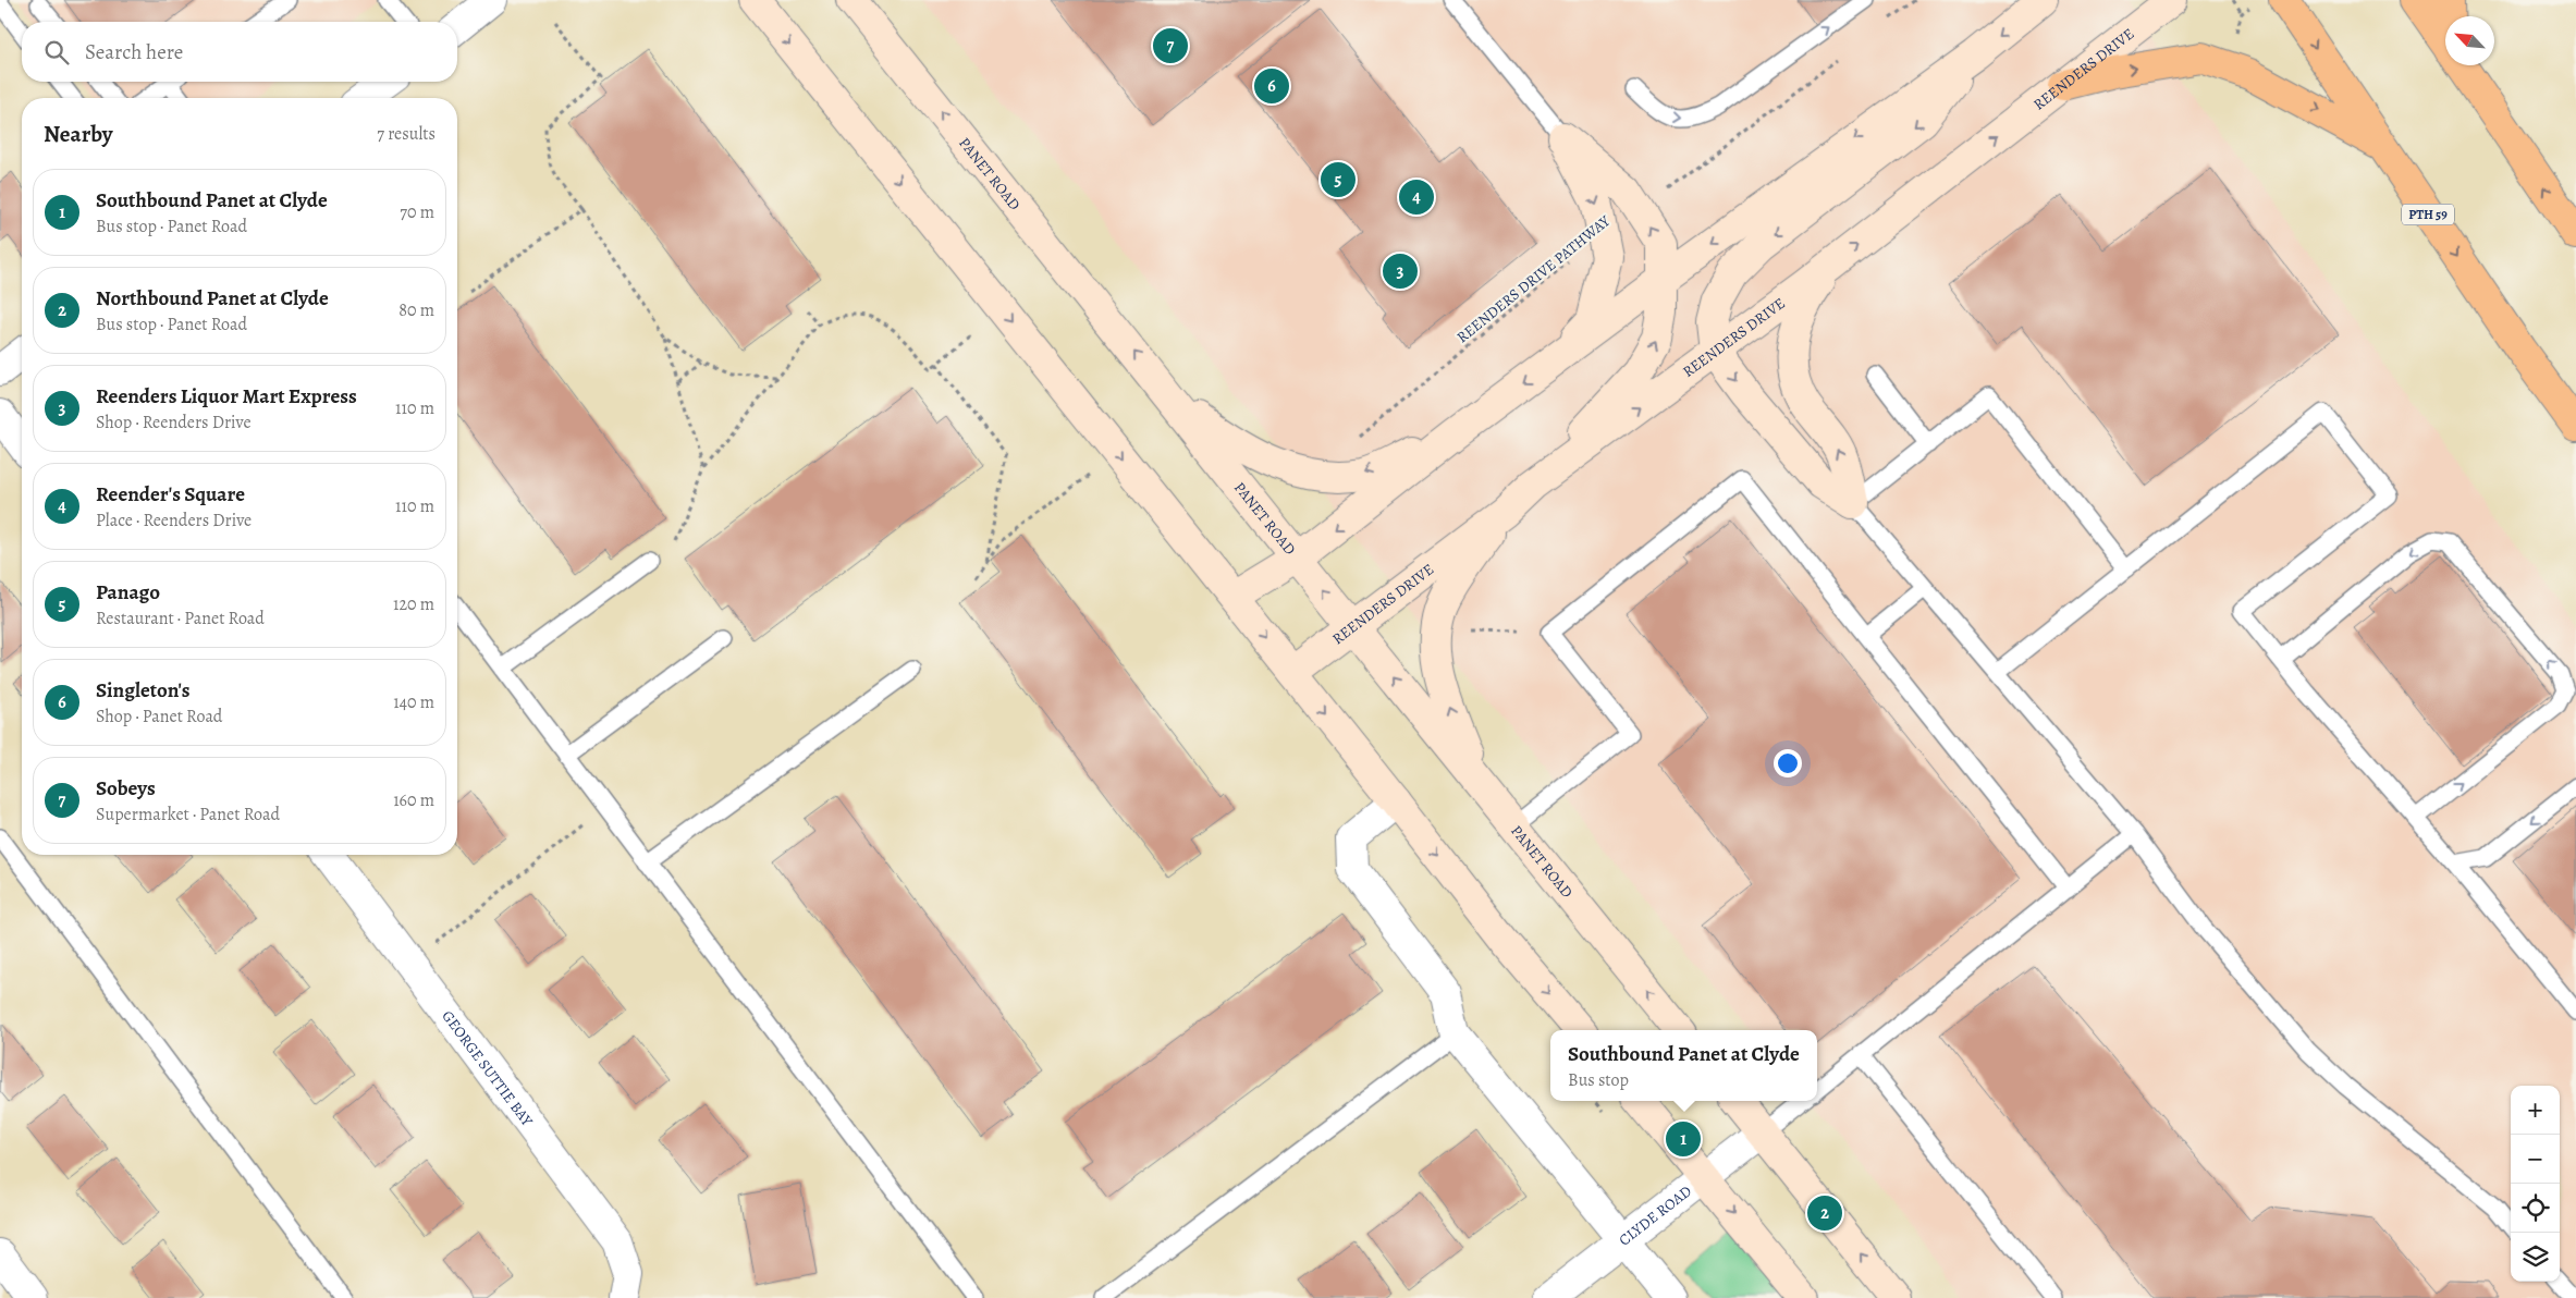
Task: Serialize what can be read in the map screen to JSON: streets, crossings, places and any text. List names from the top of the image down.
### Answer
{
  "streets": {
    "main road": ["PTH 59"],
    "street": [
      "REENDERS DRIVE",
      "PANET ROAD",
      "GEORGE SUTTIE BAY",
      "CLYDE ROAD"
    ],
    "path": ["REENDERS DRIVE PATHWAY"]
  },
  "crossings": [
    ["REENDERS DRIVE", "PANET ROAD"]
  ],
  "north": "top left",
  "page": {
    "search": "Search here",
    "pins": [
      "7",
      "6",
      "5",
      "4",
      "3",
      "1",
      "2"
    ],
    "heading": ["Nearby", "7 results"],
    "list": [
      {
        "mark": "1",
        "name": "Southbound Panet at Clyde",
        "note": "Bus stop · Panet Road",
        "value": "70 m"
      },
      {
        "mark": "2",
        "name": "Northbound Panet at Clyde",
        "note": "Bus stop · Panet Road",
        "value": "80 m"
      },
      {
        "mark": "3",
        "name": "Reenders Liquor Mart Express",
        "note": "Shop · Reenders Drive",
        "value": "110 m"
      },
      {
        "mark": "4",
        "name": "Reender's Square",
        "note": "Place · Reenders Drive",
        "value": "110 m"
      },
      {
        "mark": "5",
        "name": "Panago",
        "note": "Restaurant · Panet Road",
        "value": "120 m"
      },
      {
        "mark": "6",
        "name": "Singleton's",
        "note": "Shop · Panet Road",
        "value": "140 m"
      },
      {
        "mark": "7",
        "name": "Sobeys",
        "note": "Supermarket · Panet Road",
        "value": "160 m"
      }
    ],
    "popup": ["Southbound Panet at Clyde", "Bus stop"],
    "map_buttons": ["+", "−"]
  }
}
